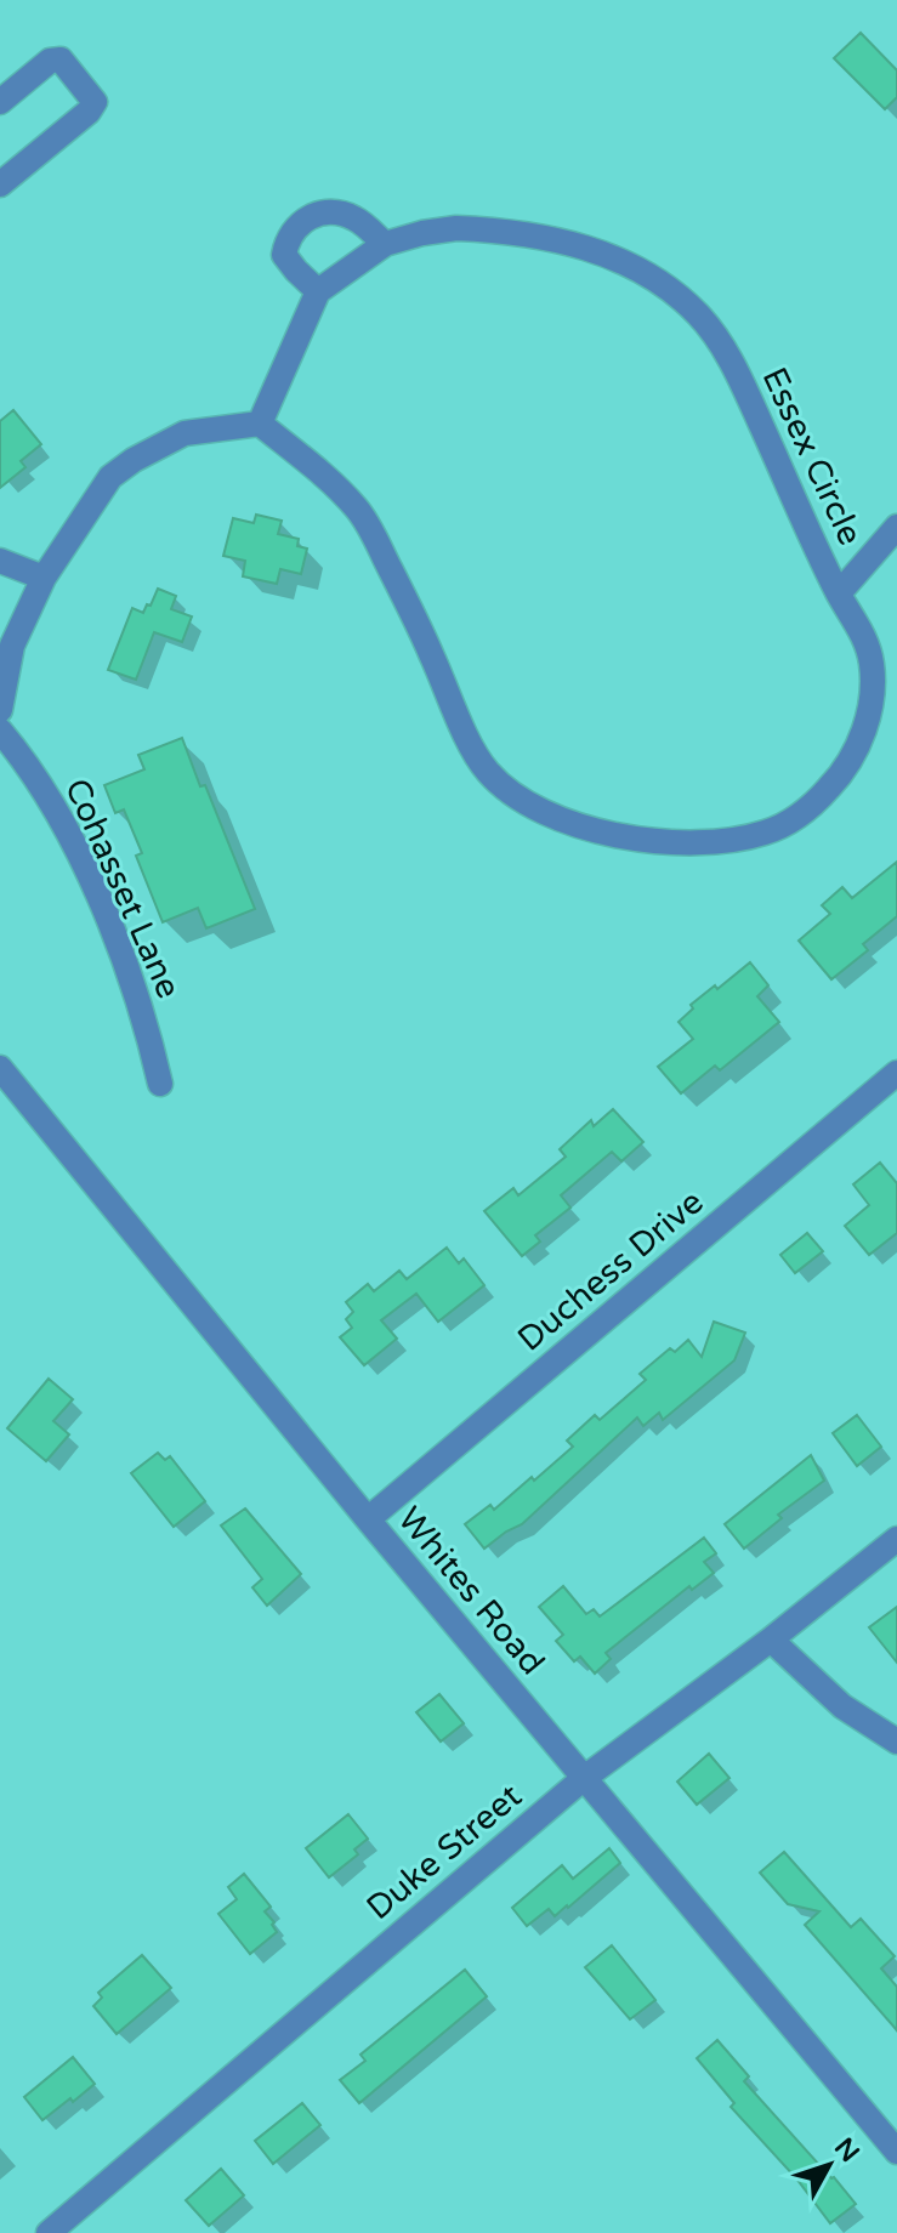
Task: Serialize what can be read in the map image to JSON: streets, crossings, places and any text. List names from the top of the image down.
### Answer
{
  "streets": {
    "street": [
      "Essex Circle",
      "Cohasset Lane",
      "Duchess Drive",
      "Whites Road",
      "Duke Street"
    ]
  },
  "crossings": [
    ["Duchess Drive", "Whites Road"],
    ["Whites Road", "Duke Street"]
  ],
  "north": "top right"
}
